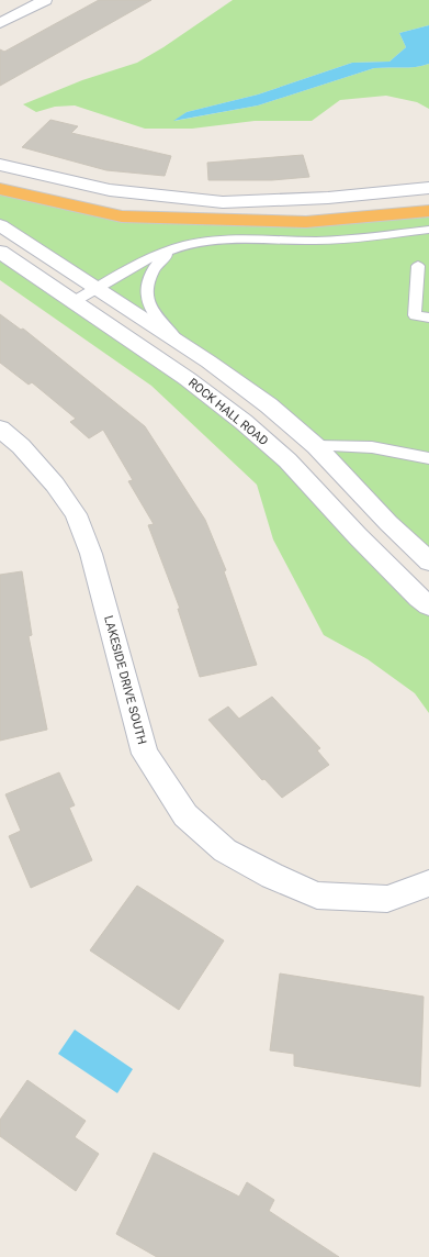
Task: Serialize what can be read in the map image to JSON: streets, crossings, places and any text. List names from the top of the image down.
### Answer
{
  "streets": {
    "main road": ["ROCK HALL ROAD", "LAKESIDE DRIVE SOUTH"]
  }
}
